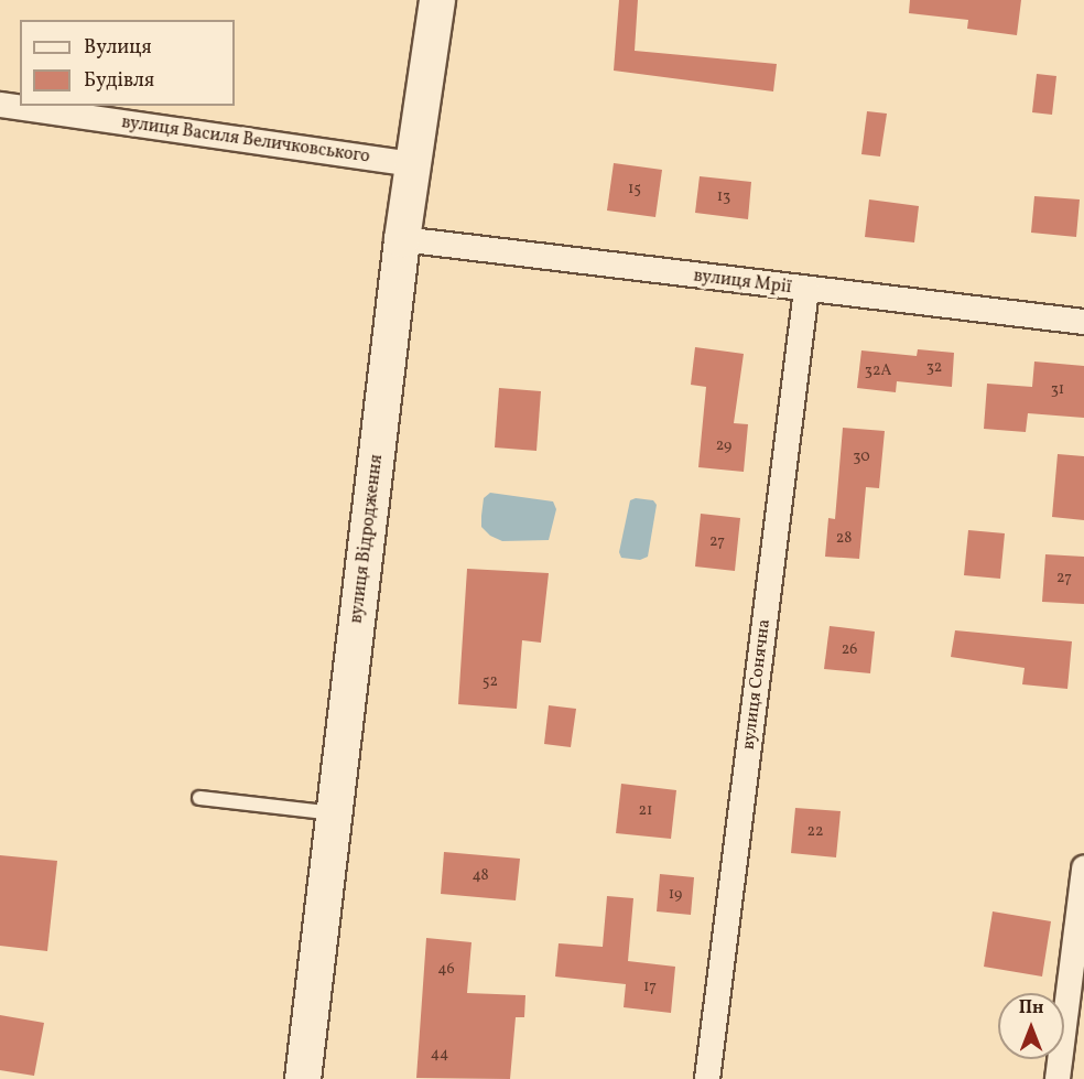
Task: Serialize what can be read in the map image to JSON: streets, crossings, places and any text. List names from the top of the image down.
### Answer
{
  "streets": {
    "street": [
      "вулиця Василя Величковського",
      "вулиця Мрії",
      "вулиця Відродження",
      "вулиця Сонячна"
    ]
  },
  "crossings": [
    ["вулиця Василя Величковського", "вулиця Відродження"],
    ["вулиця Мрії", "вулиця Відродження"],
    ["вулиця Мрії", "вулиця Сонячна"]
  ],
  "house_numbers": [
    "15",
    "13",
    "32",
    "32A",
    "31",
    "29",
    "30",
    "28",
    "27",
    "27",
    "26",
    "52",
    "21",
    "22",
    "48",
    "19",
    "46",
    "17",
    "44"
  ],
  "legend": ["Вулиця", "Будівля"],
  "north": "top"
}
